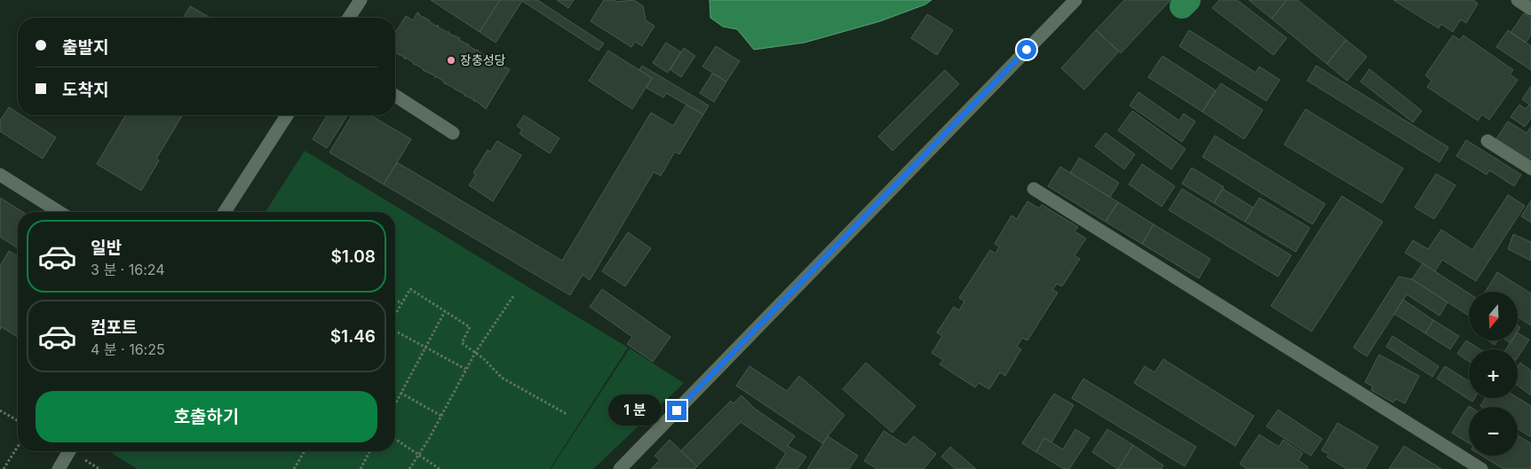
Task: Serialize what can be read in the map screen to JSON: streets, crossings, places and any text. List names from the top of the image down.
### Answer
{
  "places": ["장충성당"],
  "north": "bottom",
  "page": {
    "banner": ["출발지", "도착지"],
    "list": [
      {
        "name": "일반",
        "note": "3 분 · 16:24",
        "value": "$1.08"
      },
      {
        "name": "컴포트",
        "note": "4 분 · 16:25",
        "value": "$1.46"
      }
    ],
    "map_buttons": ["+", "−"],
    "buttons": "호출하기",
    "bubble": "1 분"
  }
}
